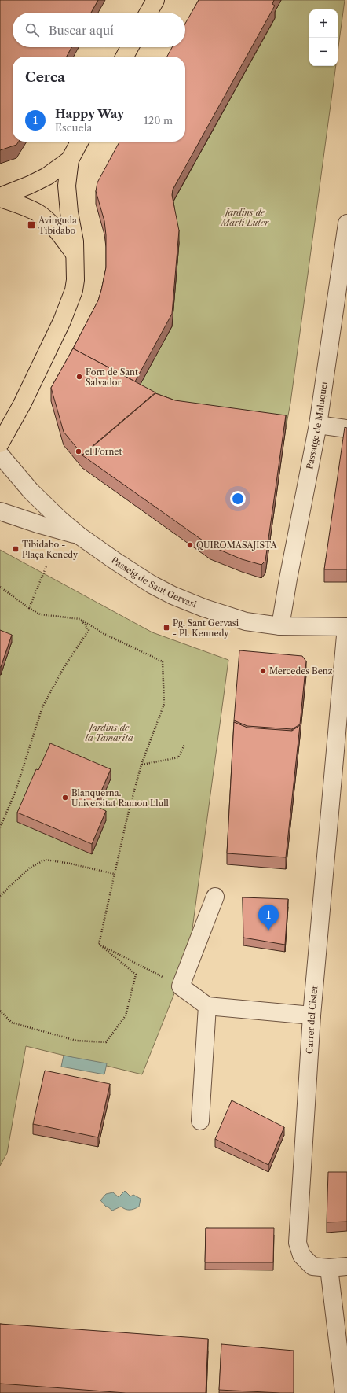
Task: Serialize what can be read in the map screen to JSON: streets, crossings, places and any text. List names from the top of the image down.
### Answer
{
  "streets": {
    "street": ["Passatge de Maluquer", "Passeig de Sant Gervasi", "Carrer del Cister"]
  },
  "crossings": [
    ["Passatge de Maluquer", "Passeig de Sant Gervasi"],
    ["Passeig de Sant Gervasi", "Carrer del Cister"]
  ],
  "parks": ["Jardins de Martí Luter", "Jardins de la Tamarita"],
  "places": {
    "transit": ["Avinguda Tibidabo", "Tibidabo - Plaça Kenedy", "Pg. Sant Gervasi - Pl. Kennedy"],
    "other": [
      "Forn de Sant Salvador",
      "el Fornet",
      "QUIROMASAJISTA",
      "Mercedes Benz",
      "Blanquerna. Universitat Ramon Llull"
    ]
  },
  "page": {
    "map_buttons": ["+", "−"],
    "search": "Buscar aquí",
    "heading": "Cerca",
    "list": [
      {
        "mark": "1",
        "name": "Happy Way",
        "note": "Escuela",
        "value": "120 m"
      }
    ],
    "pins": "1"
  }
}
